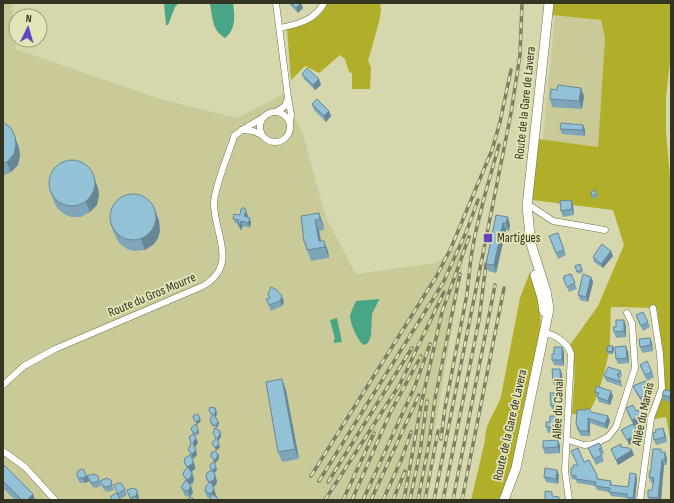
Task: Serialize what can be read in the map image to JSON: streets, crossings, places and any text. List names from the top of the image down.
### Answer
{
  "streets": {
    "street": [
      "Route de la Gare de Lavera",
      "Route du Gros Mourre",
      "Allée du Canal",
      "Allée du Marais"
    ]
  },
  "crossings": [
    ["Route de la Gare de Lavera", "Allée du Canal"]
  ],
  "places": {
    "transit": ["Martigues"]
  },
  "north": "top"
}
